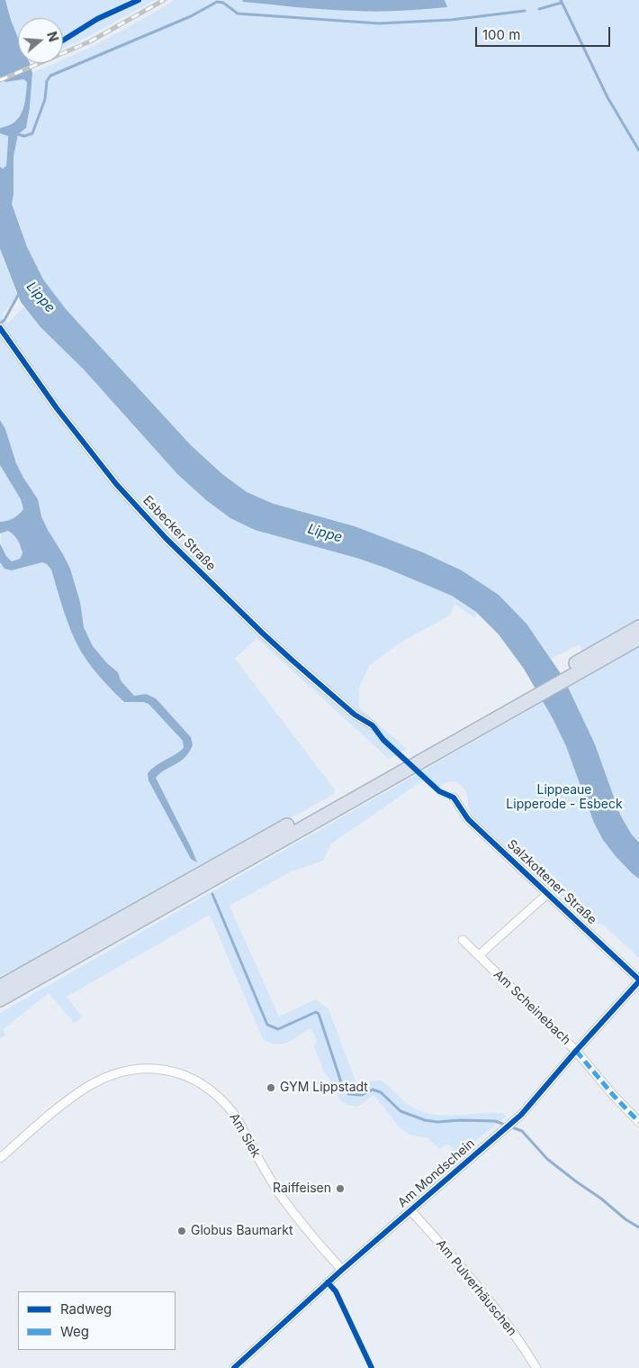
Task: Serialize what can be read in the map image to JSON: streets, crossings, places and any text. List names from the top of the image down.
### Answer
{
  "streets": {
    "street": [
      "Esbecker Straße",
      "Salzkottener Straße",
      "Am Scheinebach",
      "Am Siek",
      "Am Mondschein",
      "Am Pulverhäuschen"
    ]
  },
  "crossings": [
    ["Salzkottener Straße", "Am Mondschein"],
    ["Am Scheinebach", "Am Mondschein"],
    ["Am Siek", "Am Mondschein"],
    ["Am Mondschein", "Am Pulverhäuschen"]
  ],
  "water": ["Lippe"],
  "parks": ["Lippeaue Lipperode - Esbeck"],
  "places": ["GYM Lippstadt", "Raiffeisen", "Globus Baumarkt"],
  "legend": ["Radweg", "Weg"],
  "scale_bar": "100 m",
  "north": "right"
}
